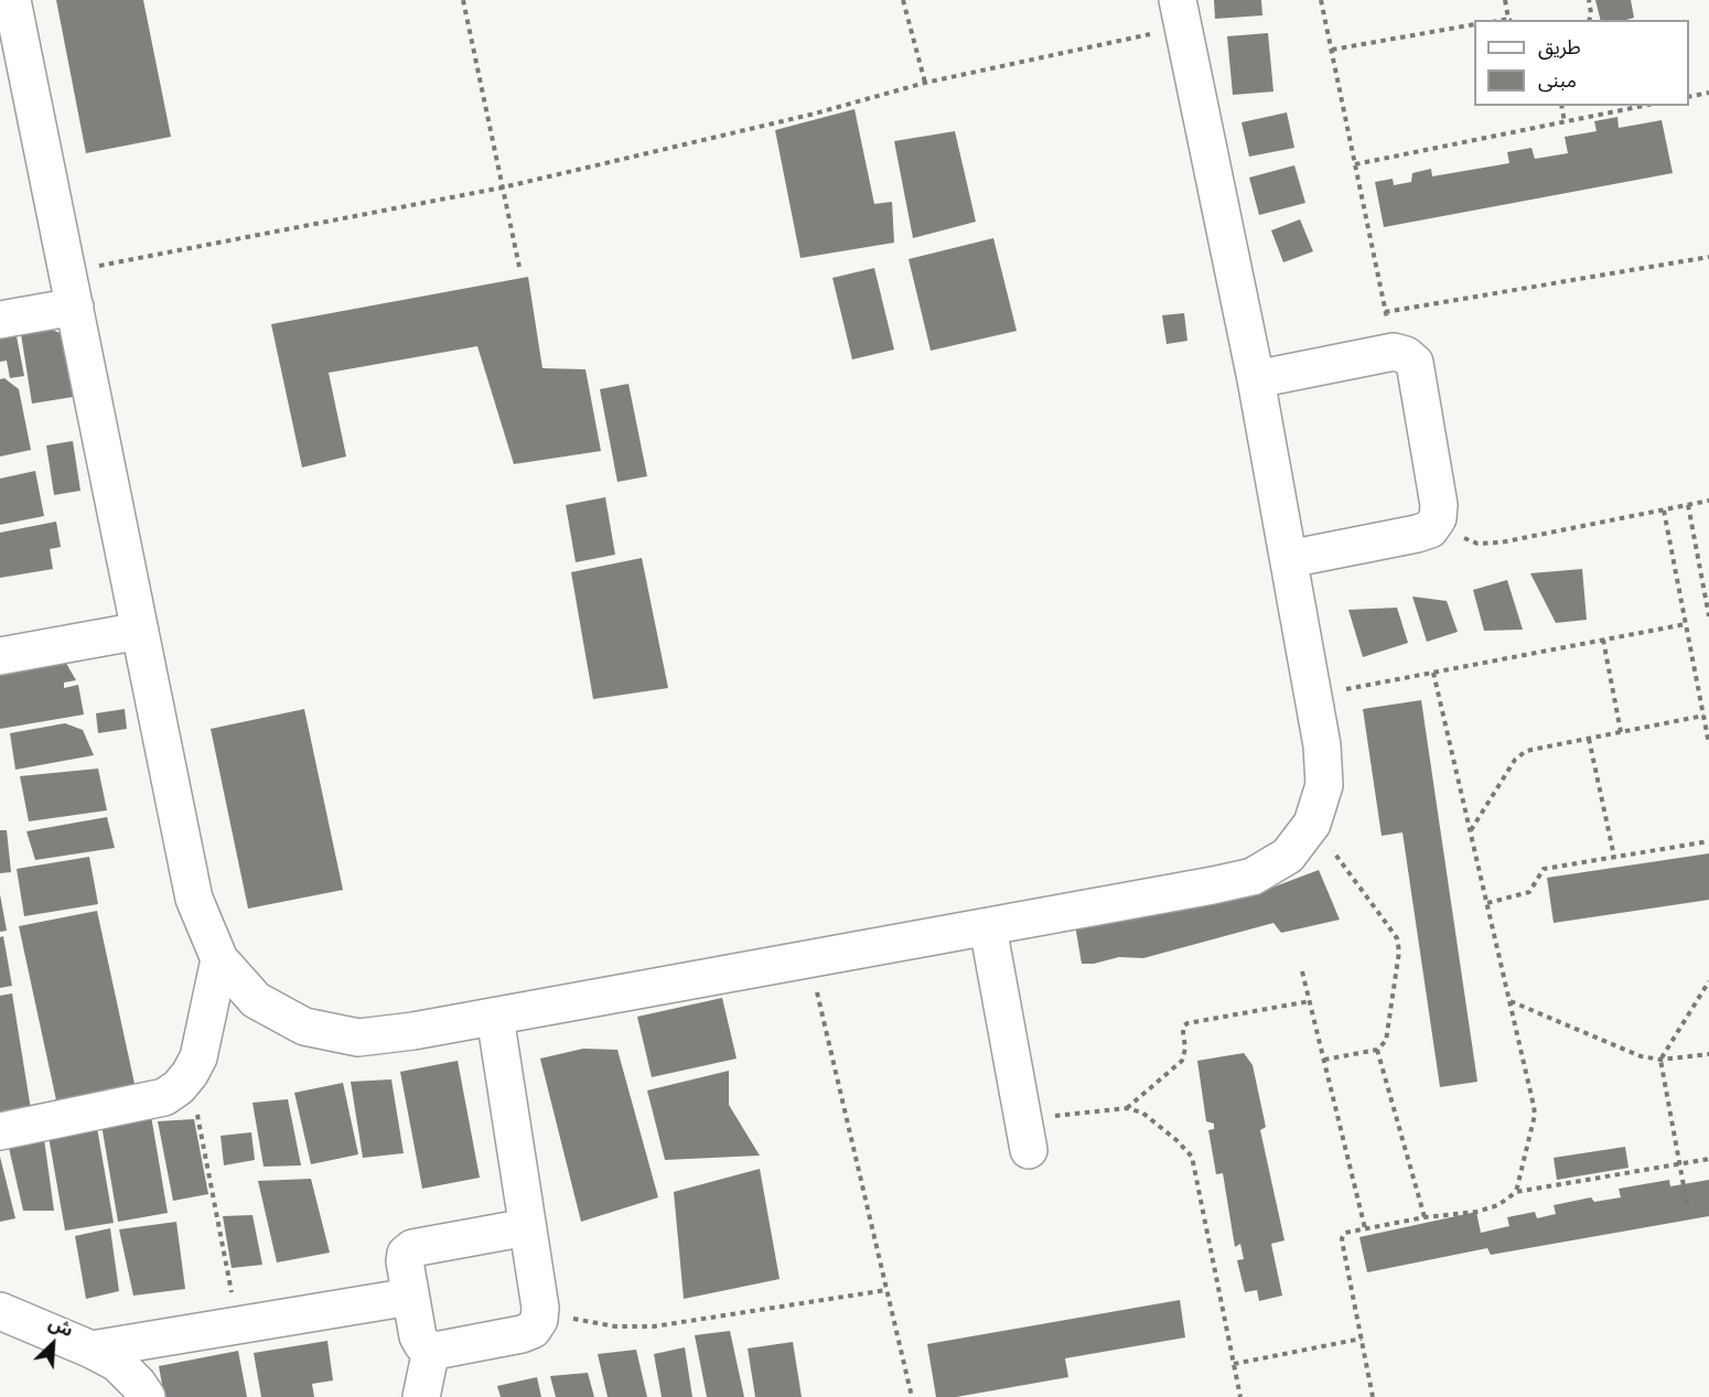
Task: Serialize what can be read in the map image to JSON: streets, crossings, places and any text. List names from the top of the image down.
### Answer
{
  "legend": ["طريق", "مبنى"],
  "north": "top right"
}
